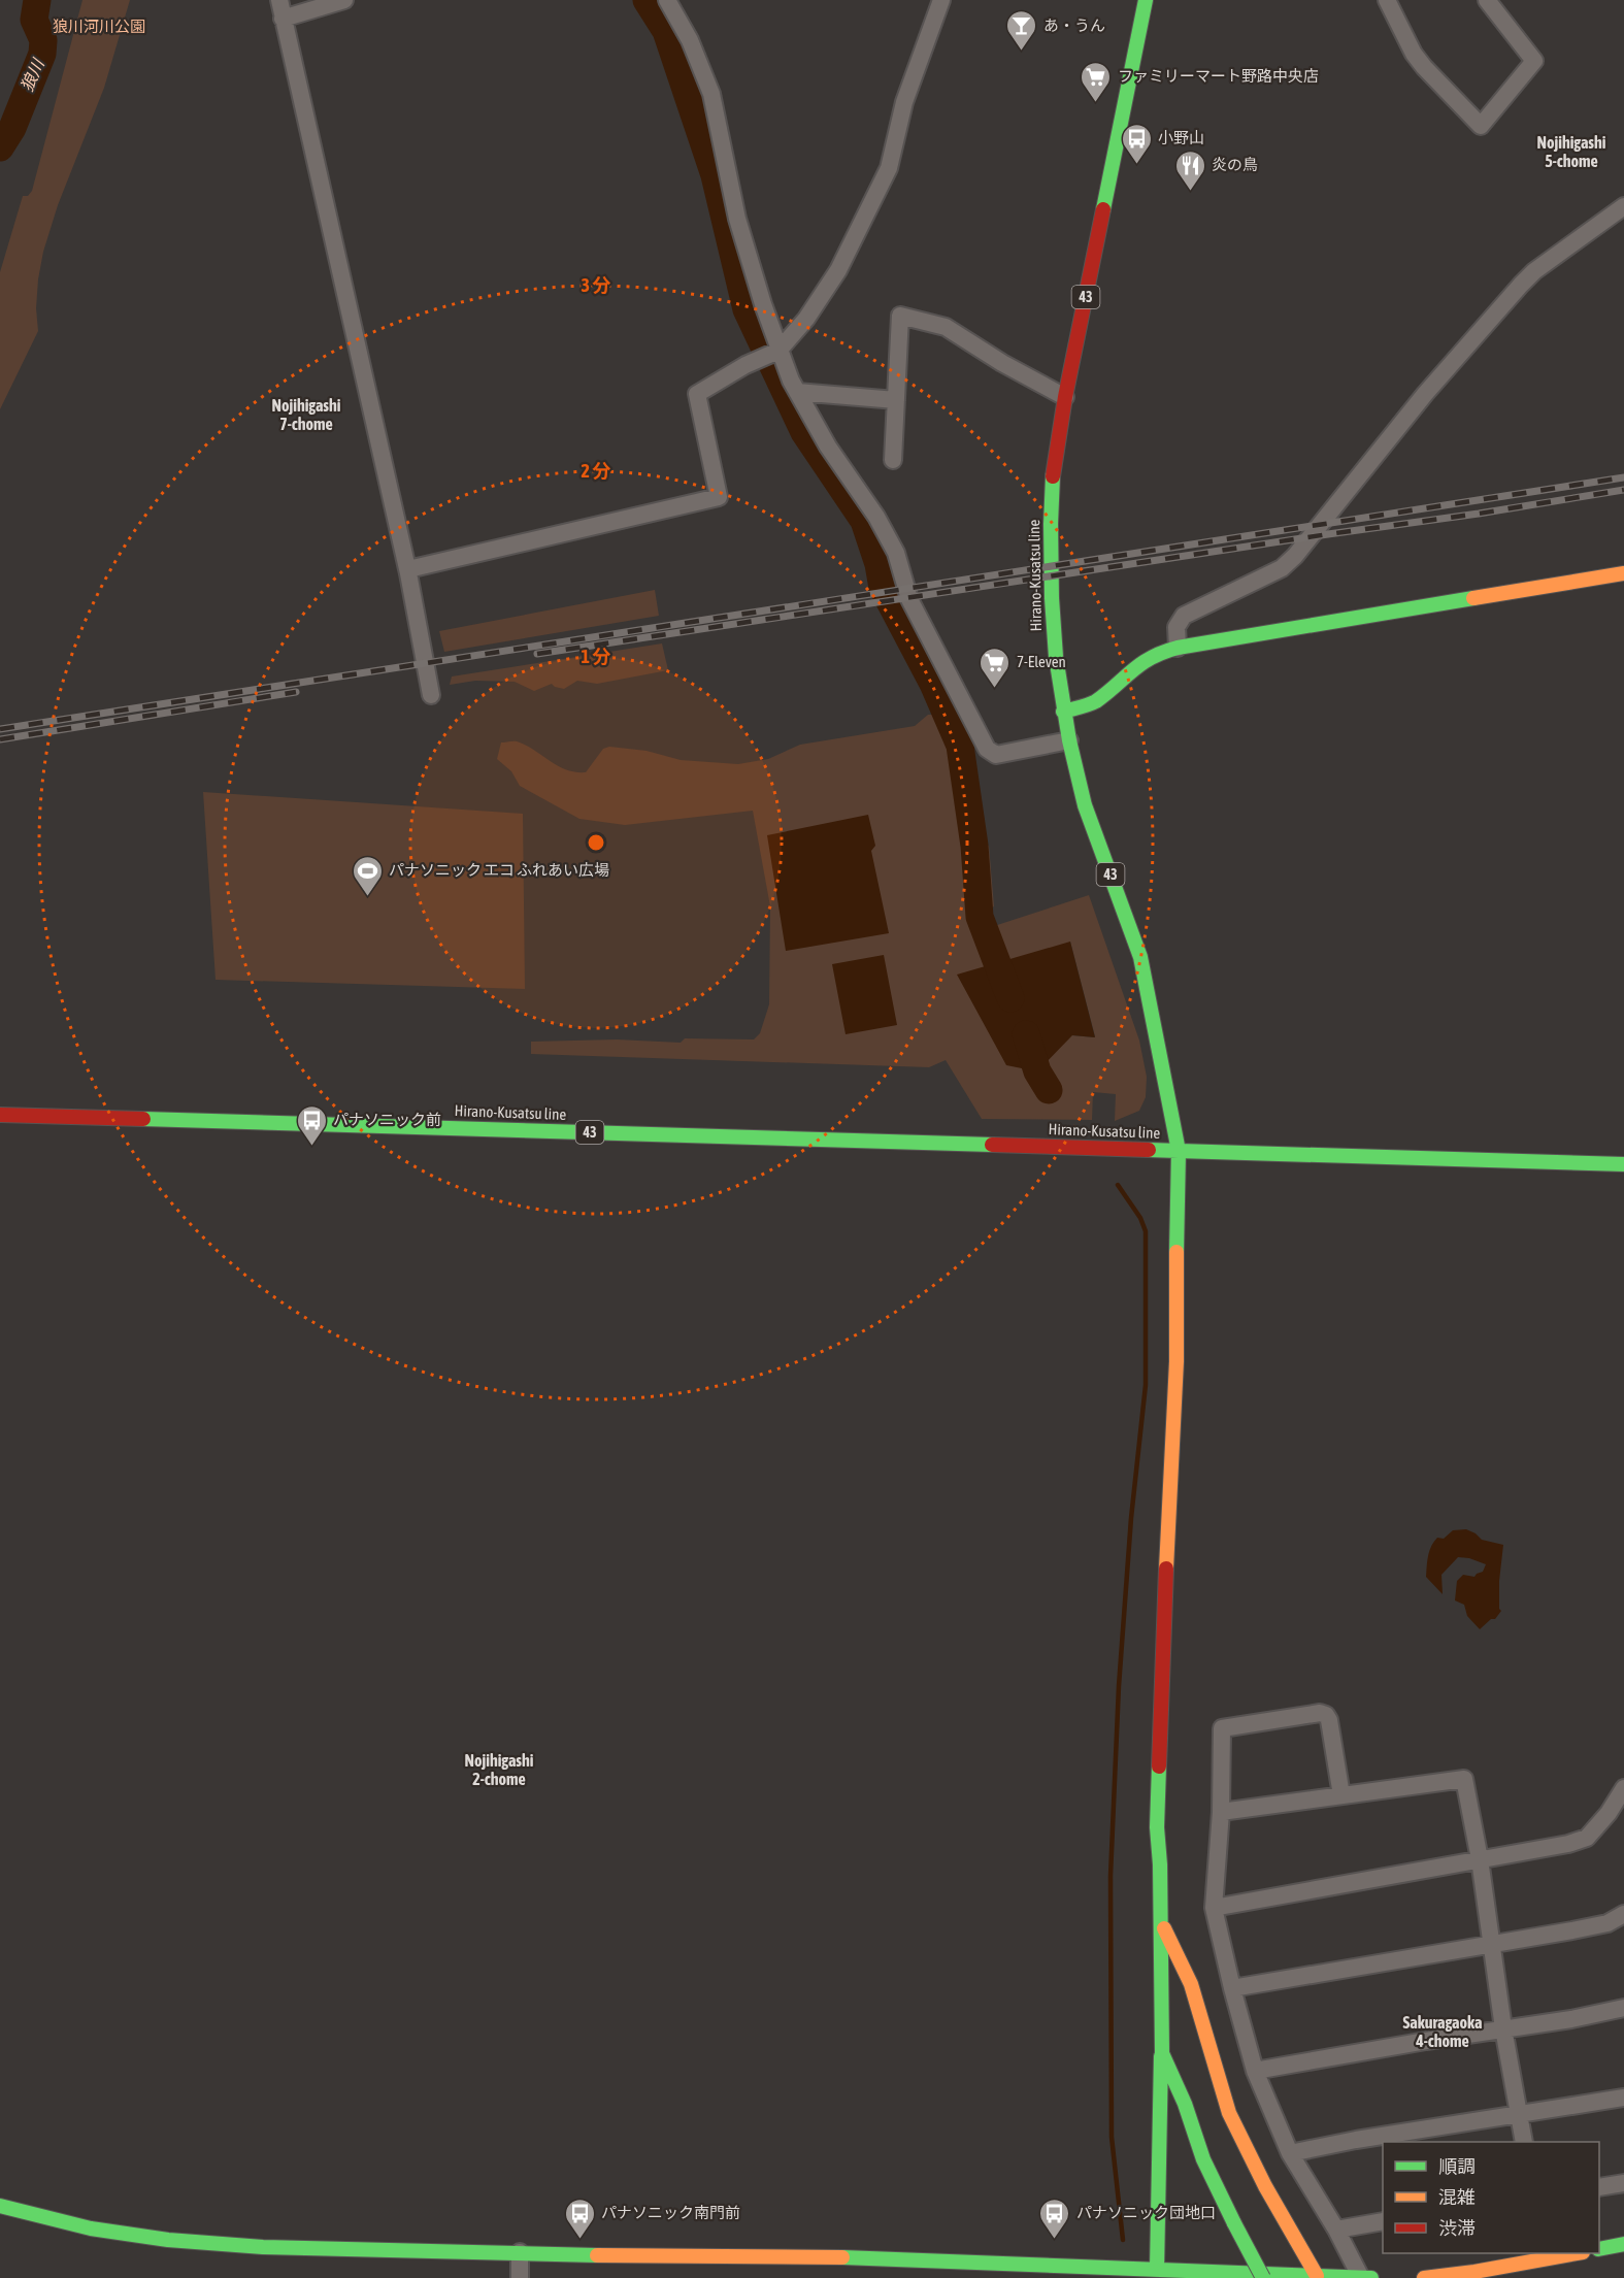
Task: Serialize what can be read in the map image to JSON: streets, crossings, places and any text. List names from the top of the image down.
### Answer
{
  "streets": {
    "street": ["43", "Hirano-Kusatsu line"]
  },
  "districts": [
    "Nojihigashi 5-chome",
    "Nojihigashi 7-chome",
    "Nojihigashi 2-chome",
    "Sakuragaoka 4-chome"
  ],
  "water": ["狼川"],
  "parks": ["狼川河川公園"],
  "places": {
    "bar": ["あ・うん"],
    "supermarket": ["ファミリーマート野路中央店", "7-Eleven"],
    "bus stop": [
      "小野山",
      "パナソニック前",
      "パナソニック南門前",
      "パナソニック団地口"
    ],
    "restaurant": ["炎の鳥"],
    "sports": ["パナソニック エコ ふれあい広場"]
  },
  "legend": ["順調", "混雑", "渋滞"],
  "rings": ["3 分", "2 分", "1 分"]
}
